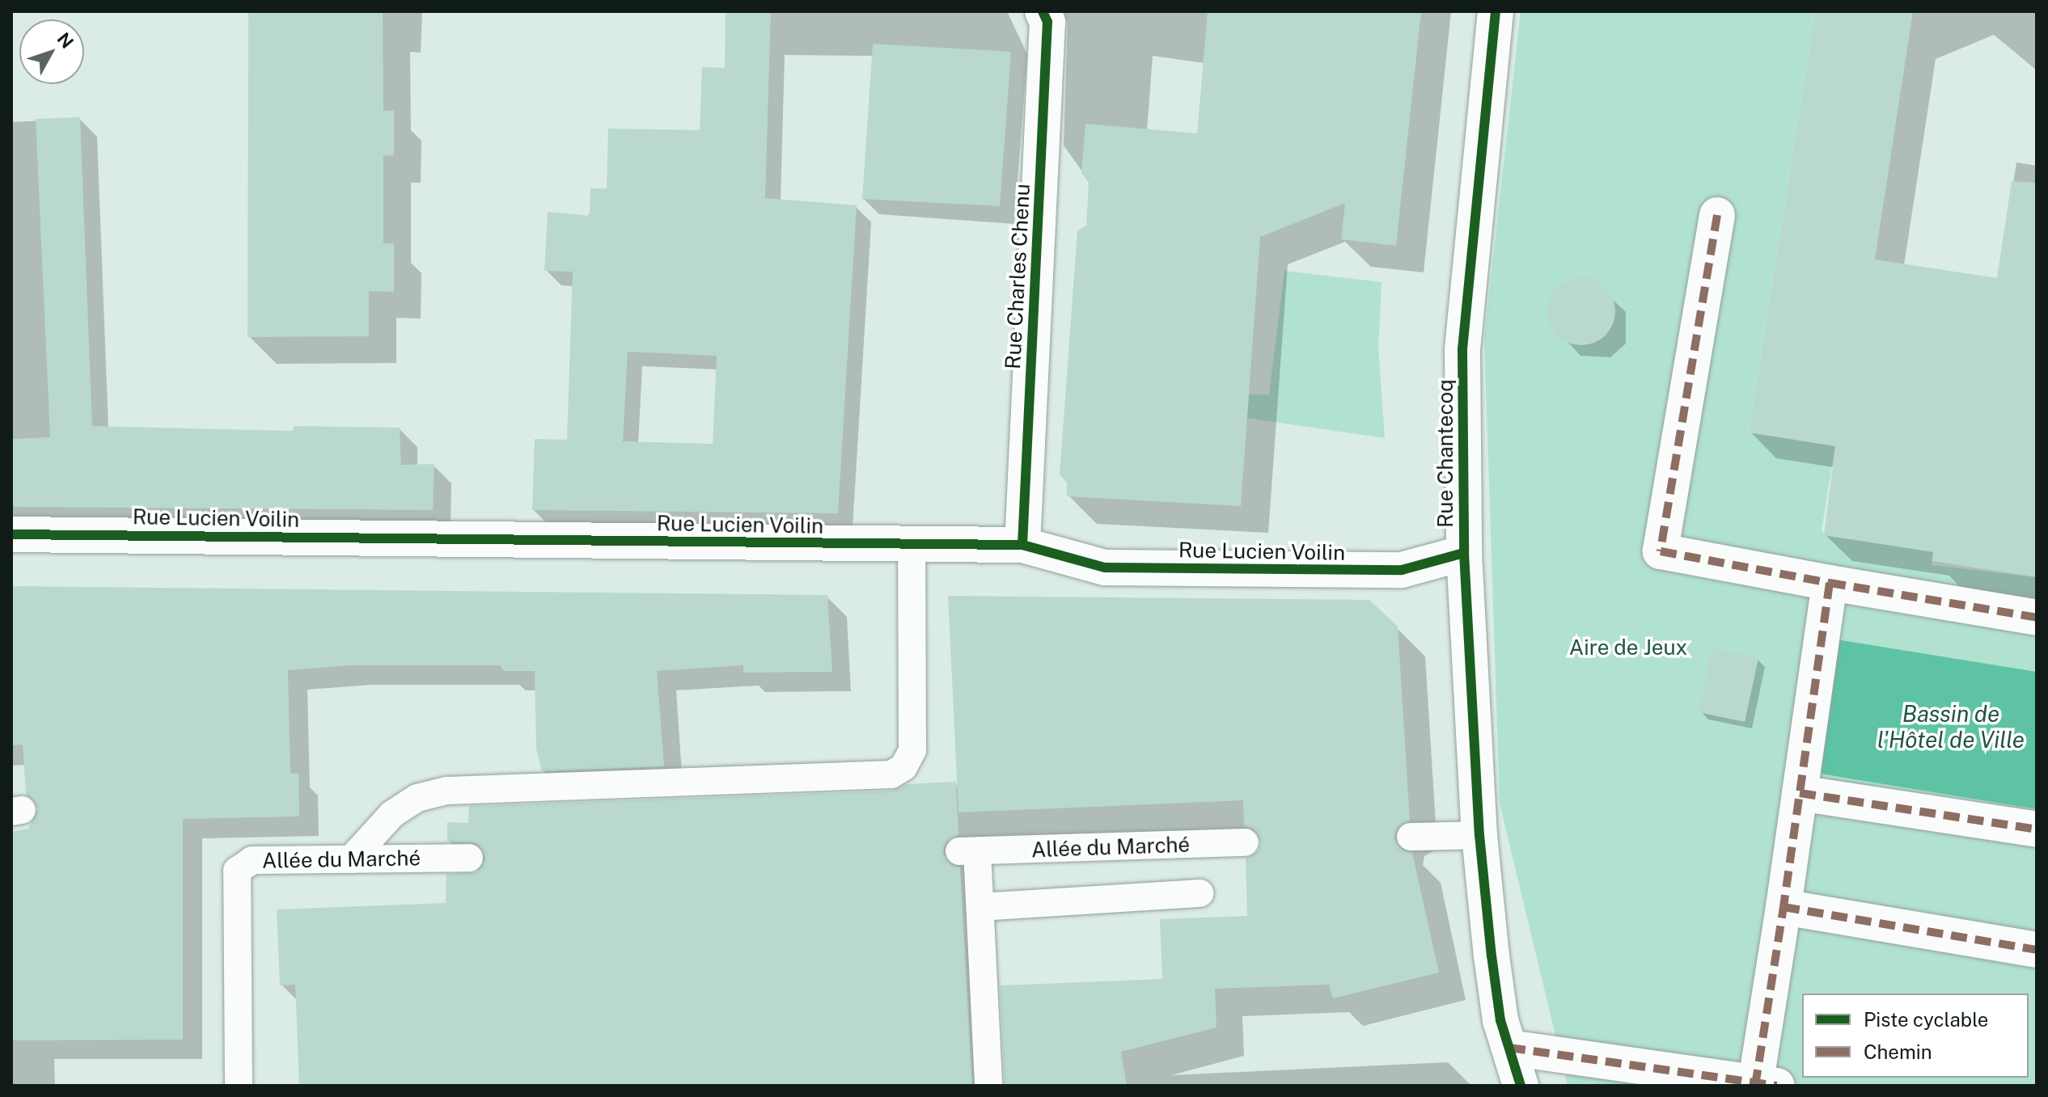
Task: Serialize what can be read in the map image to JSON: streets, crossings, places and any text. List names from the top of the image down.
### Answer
{
  "streets": {
    "street": ["Rue Charles Chenu", "Rue Chantecoq", "Rue Lucien Voilin"],
    "lane": ["Allée du Marché"]
  },
  "crossings": [
    ["Rue Charles Chenu", "Rue Lucien Voilin"],
    ["Rue Chantecoq", "Rue Lucien Voilin"]
  ],
  "water": ["Bassin de l'Hôtel de Ville"],
  "parks": ["Aire de Jeux"],
  "legend": ["Piste cyclable", "Chemin"],
  "north": "top right"
}
